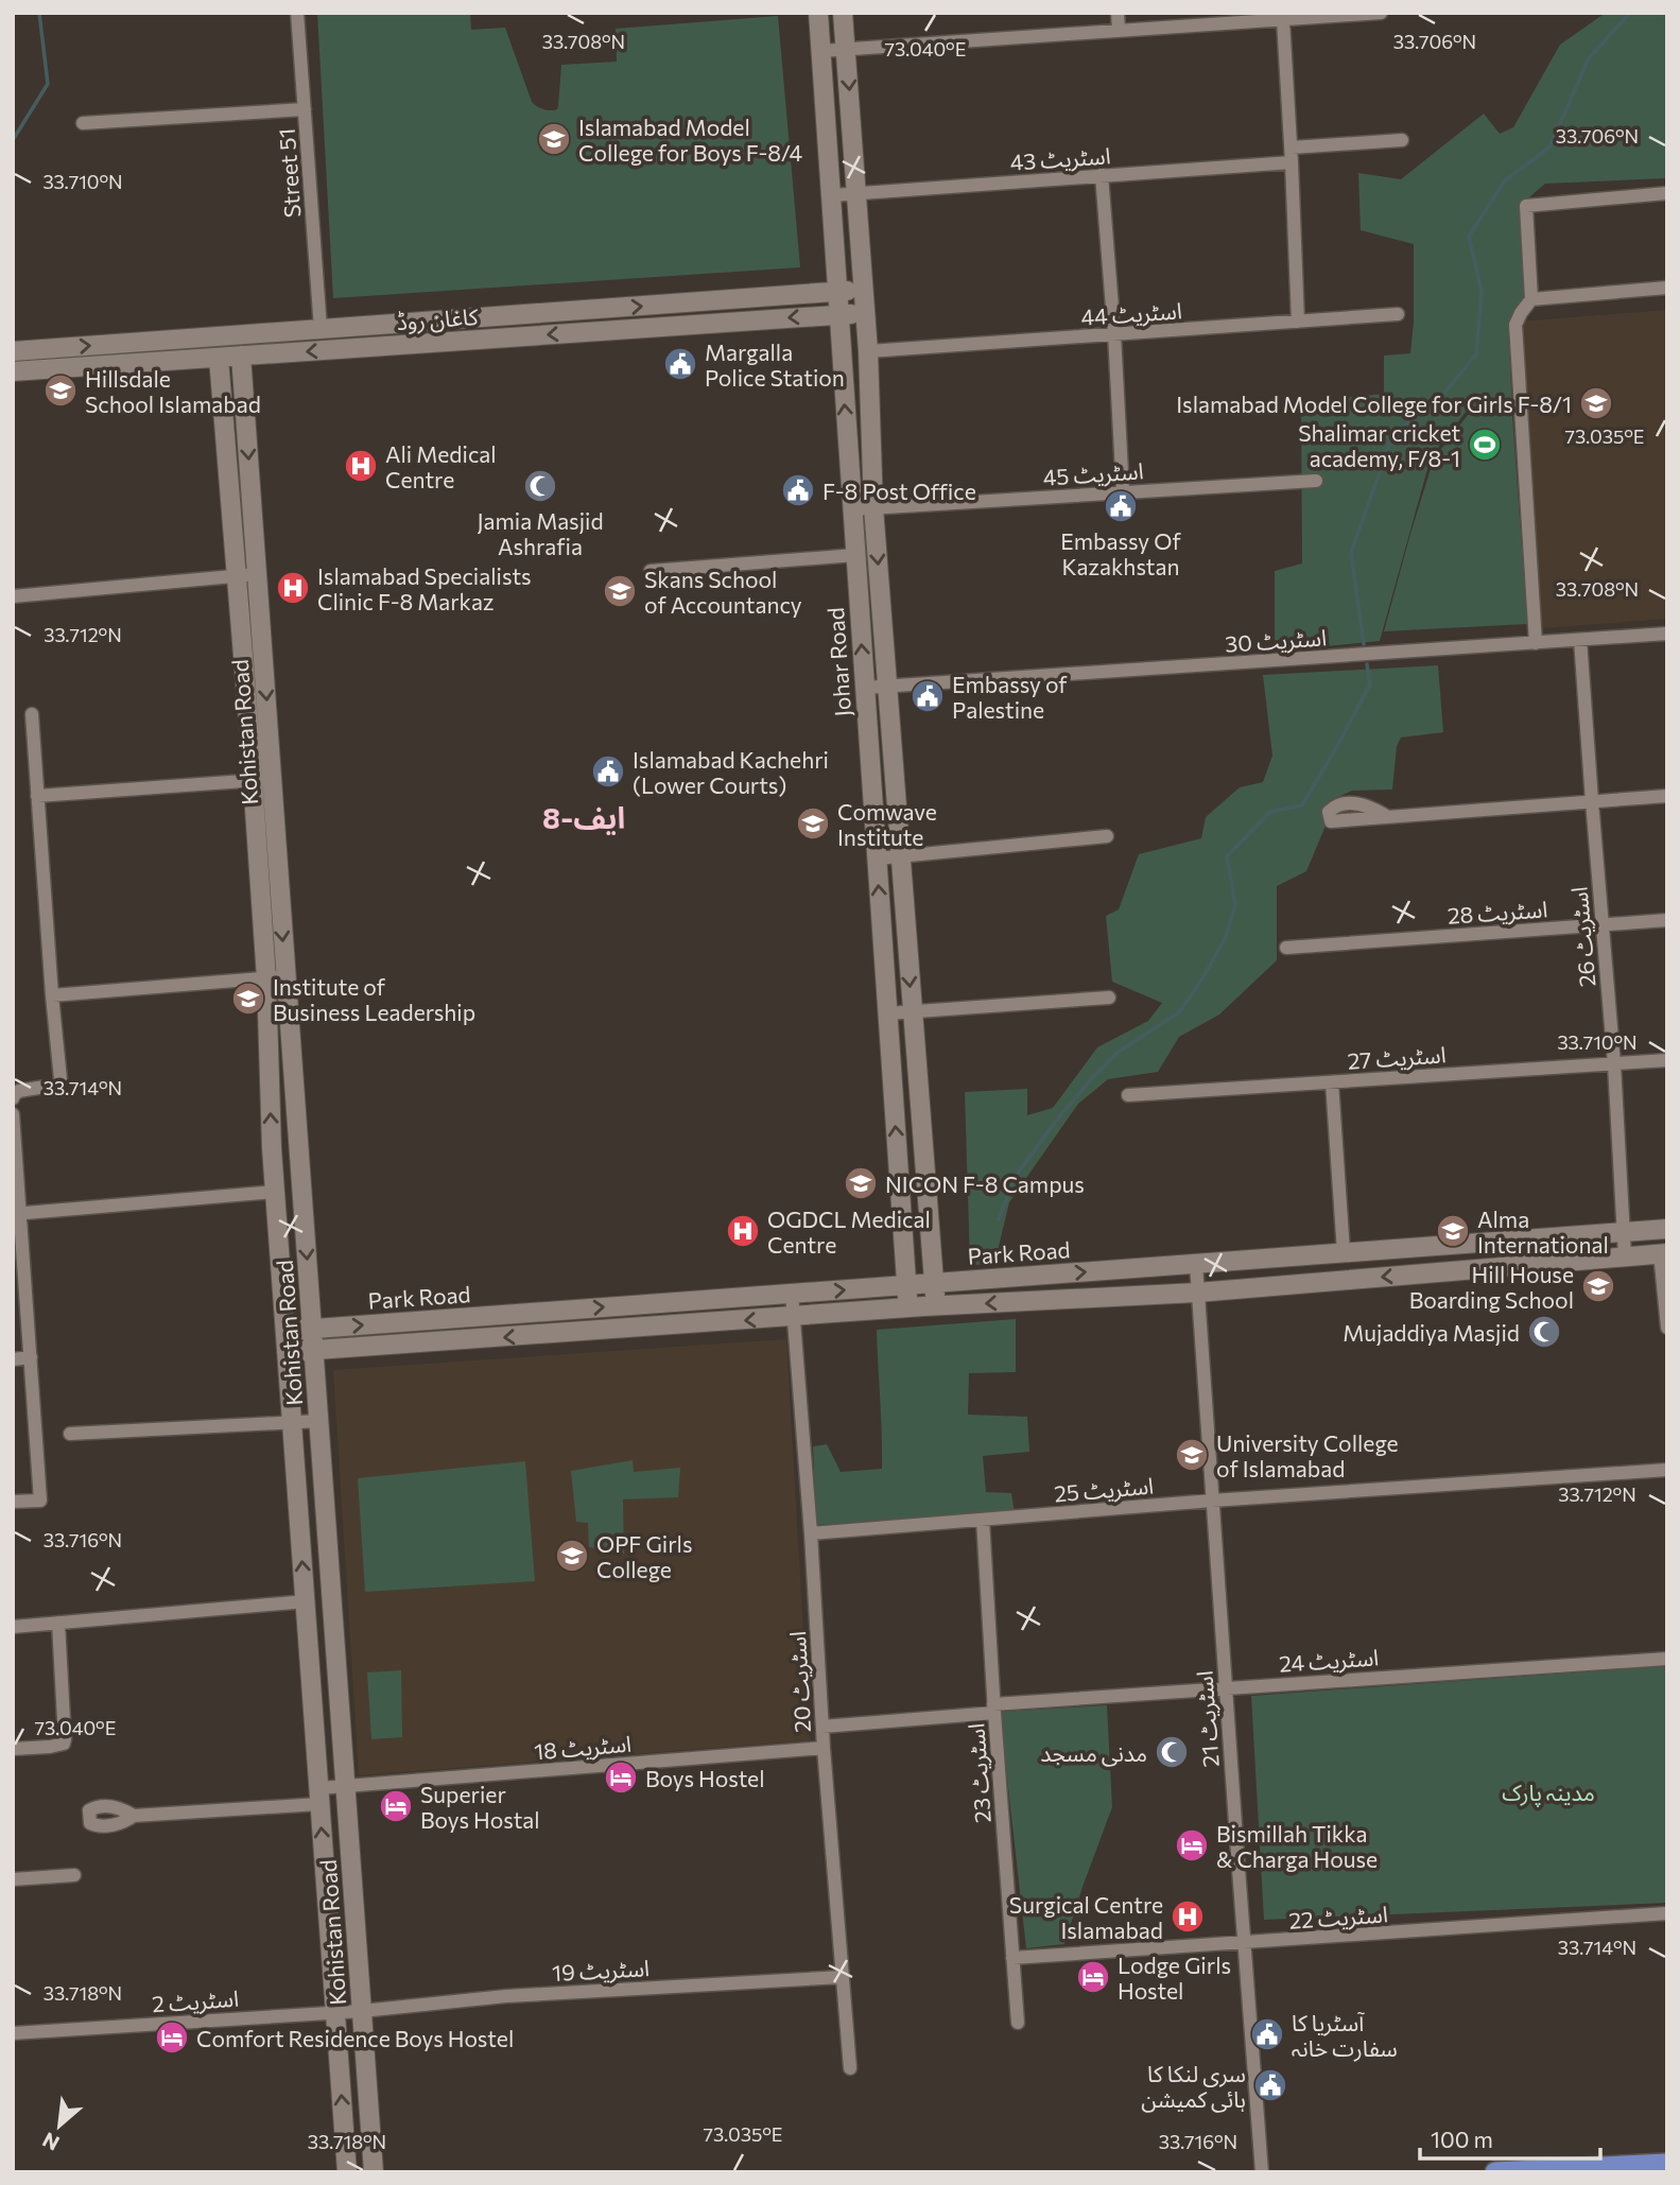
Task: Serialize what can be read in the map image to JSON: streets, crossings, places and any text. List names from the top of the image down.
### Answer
{
  "streets": {
    "street": [
      "اسٹریٹ 43",
      "Street 51",
      "اسٹریٹ 44",
      "کاغان روڈ",
      "اسٹریٹ 45",
      "اسٹریٹ 30",
      "Johar Road",
      "Kohistan Road",
      "اسٹریٹ 28",
      "اسٹریٹ 26",
      "اسٹریٹ 27",
      "Park Road",
      "اسٹریٹ 25",
      "اسٹریٹ 24",
      "اسٹریٹ 20",
      "اسٹریٹ 21",
      "اسٹریٹ 18",
      "اسٹریٹ 23",
      "اسٹریٹ 22",
      "اسٹریٹ 19",
      "اسٹریٹ 2"
    ]
  },
  "crossings": [
    ["اسٹریٹ 43", "Johar Road"],
    ["Street 51", "کاغان روڈ"],
    ["اسٹریٹ 44", "Johar Road"],
    ["کاغان روڈ", "Johar Road"],
    ["کاغان روڈ", "Kohistan Road"],
    ["اسٹریٹ 45", "Johar Road"],
    ["اسٹریٹ 30", "Johar Road"],
    ["اسٹریٹ 30", "اسٹریٹ 26"],
    ["Johar Road", "Park Road"],
    ["Kohistan Road", "Park Road"],
    ["Kohistan Road", "اسٹریٹ 18"],
    ["Kohistan Road", "اسٹریٹ 19"],
    ["Kohistan Road", "اسٹریٹ 2"],
    ["اسٹریٹ 28", "اسٹریٹ 26"],
    ["اسٹریٹ 26", "اسٹریٹ 27"],
    ["اسٹریٹ 26", "Park Road"],
    ["Park Road", "اسٹریٹ 20"],
    ["Park Road", "اسٹریٹ 21"],
    ["اسٹریٹ 25", "اسٹریٹ 20"],
    ["اسٹریٹ 25", "اسٹریٹ 21"],
    ["اسٹریٹ 25", "اسٹریٹ 23"],
    ["اسٹریٹ 24", "اسٹریٹ 20"],
    ["اسٹریٹ 24", "اسٹریٹ 21"],
    ["اسٹریٹ 24", "اسٹریٹ 23"],
    ["اسٹریٹ 20", "اسٹریٹ 18"],
    ["اسٹریٹ 20", "اسٹریٹ 19"],
    ["اسٹریٹ 21", "اسٹریٹ 22"],
    ["اسٹریٹ 23", "اسٹریٹ 22"],
    ["اسٹریٹ 19", "اسٹریٹ 2"]
  ],
  "districts": ["ایف-8"],
  "parks": ["مدینہ پارک"],
  "places": {
    "school or university": [
      "Islamabad Model College for Boys F-8/4",
      "Hillsdale School Islamabad",
      "Islamabad Model College for Girls F-8/1",
      "Skans School of Accountancy",
      "Comwave Institute",
      "Institute of Business Leadership",
      "NICON F-8 Campus",
      "Alma International",
      "Hill House Boarding School",
      "University College of Islamabad",
      "OPF Girls College"
    ],
    "public building": [
      "Margalla Police Station",
      "F-8 Post Office",
      "Embassy Of Kazakhstan",
      "Embassy of Palestine",
      "Islamabad Kachehri (Lower Courts)",
      "آسٹریا کا سفارت خانہ",
      "سری لنکا کا ہائی کمیشن"
    ],
    "sports": ["Shalimar cricket academy, F/8-1"],
    "hospital": [
      "Ali Medical Centre",
      "Islamabad Specialists Clinic F-8 Markaz",
      "OGDCL Medical Centre",
      "Surgical Centre Islamabad"
    ],
    "mosque": ["Jamia Masjid Ashrafia", "Mujaddiya Masjid", "مدنی مسجد"],
    "hotel": [
      "Boys Hostel",
      "Superier Boys Hostal",
      "Bismillah Tikka & Charga House",
      "Lodge Girls Hostel",
      "Comfort Residence Boys Hostel"
    ]
  },
  "scale_bar": "100 m",
  "north": "bottom left",
  "coordinates": [
    "33.708°N",
    "33.706°N",
    "73.040°E",
    "33.710°N",
    "73.035°E",
    "33.712°N",
    "33.714°N",
    "33.716°N",
    "33.718°N"
  ]
}
